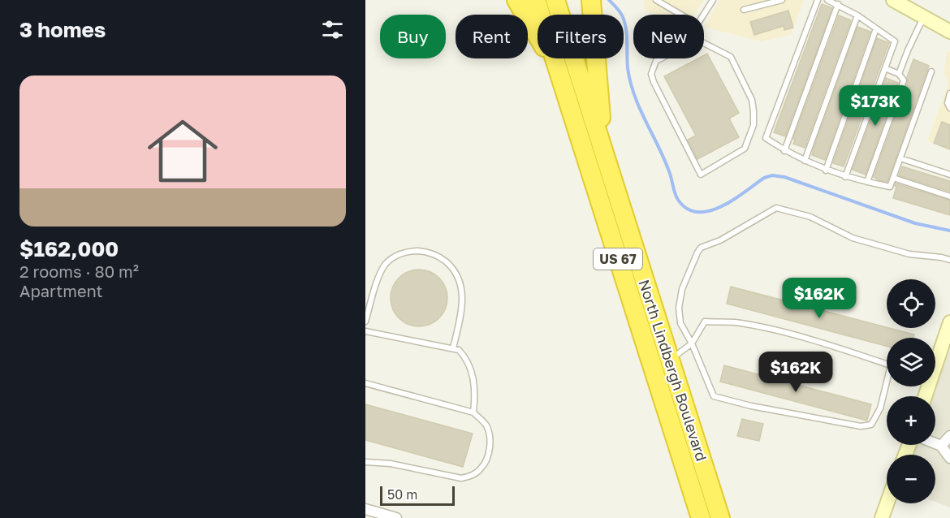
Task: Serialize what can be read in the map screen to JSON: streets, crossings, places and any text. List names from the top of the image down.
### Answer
{
  "streets": {
    "highway": ["US 67", "North Lindbergh Boulevard"]
  },
  "scale_bar": "50 m",
  "page": {
    "heading": "3 homes",
    "chip": [
      "Buy",
      "Rent",
      "Filters",
      "New"
    ],
    "list": [
      {
        "name": "$162,000",
        "note": "2 rooms · 80 m² · Apartment"
      }
    ],
    "price": ["$173K", "$162K", "$162K"],
    "map_buttons": ["+", "−"],
    "scale": "50 m"
  }
}
